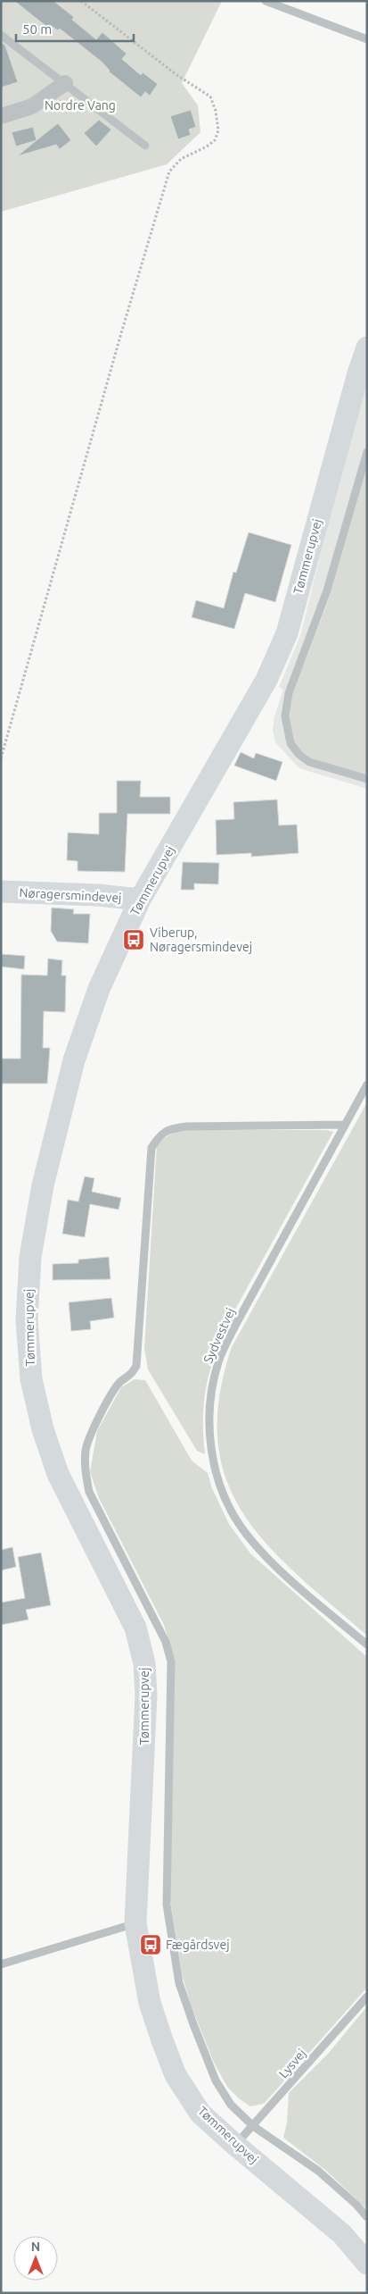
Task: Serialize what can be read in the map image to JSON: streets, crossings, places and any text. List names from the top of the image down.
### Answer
{
  "streets": {
    "street": ["Tømmerupvej", "Nøragersmindevej"],
    "lane": ["Sydvestvej", "Lysvej"]
  },
  "crossings": [
    ["Tømmerupvej", "Nøragersmindevej"],
    ["Tømmerupvej", "Lysvej"]
  ],
  "parks": ["Nordre Vang"],
  "places": {
    "bus stop": ["Viberup, Nøragersmindevej", "Fægårdsvej"]
  },
  "scale_bar": "50 m",
  "north": "top"
}
